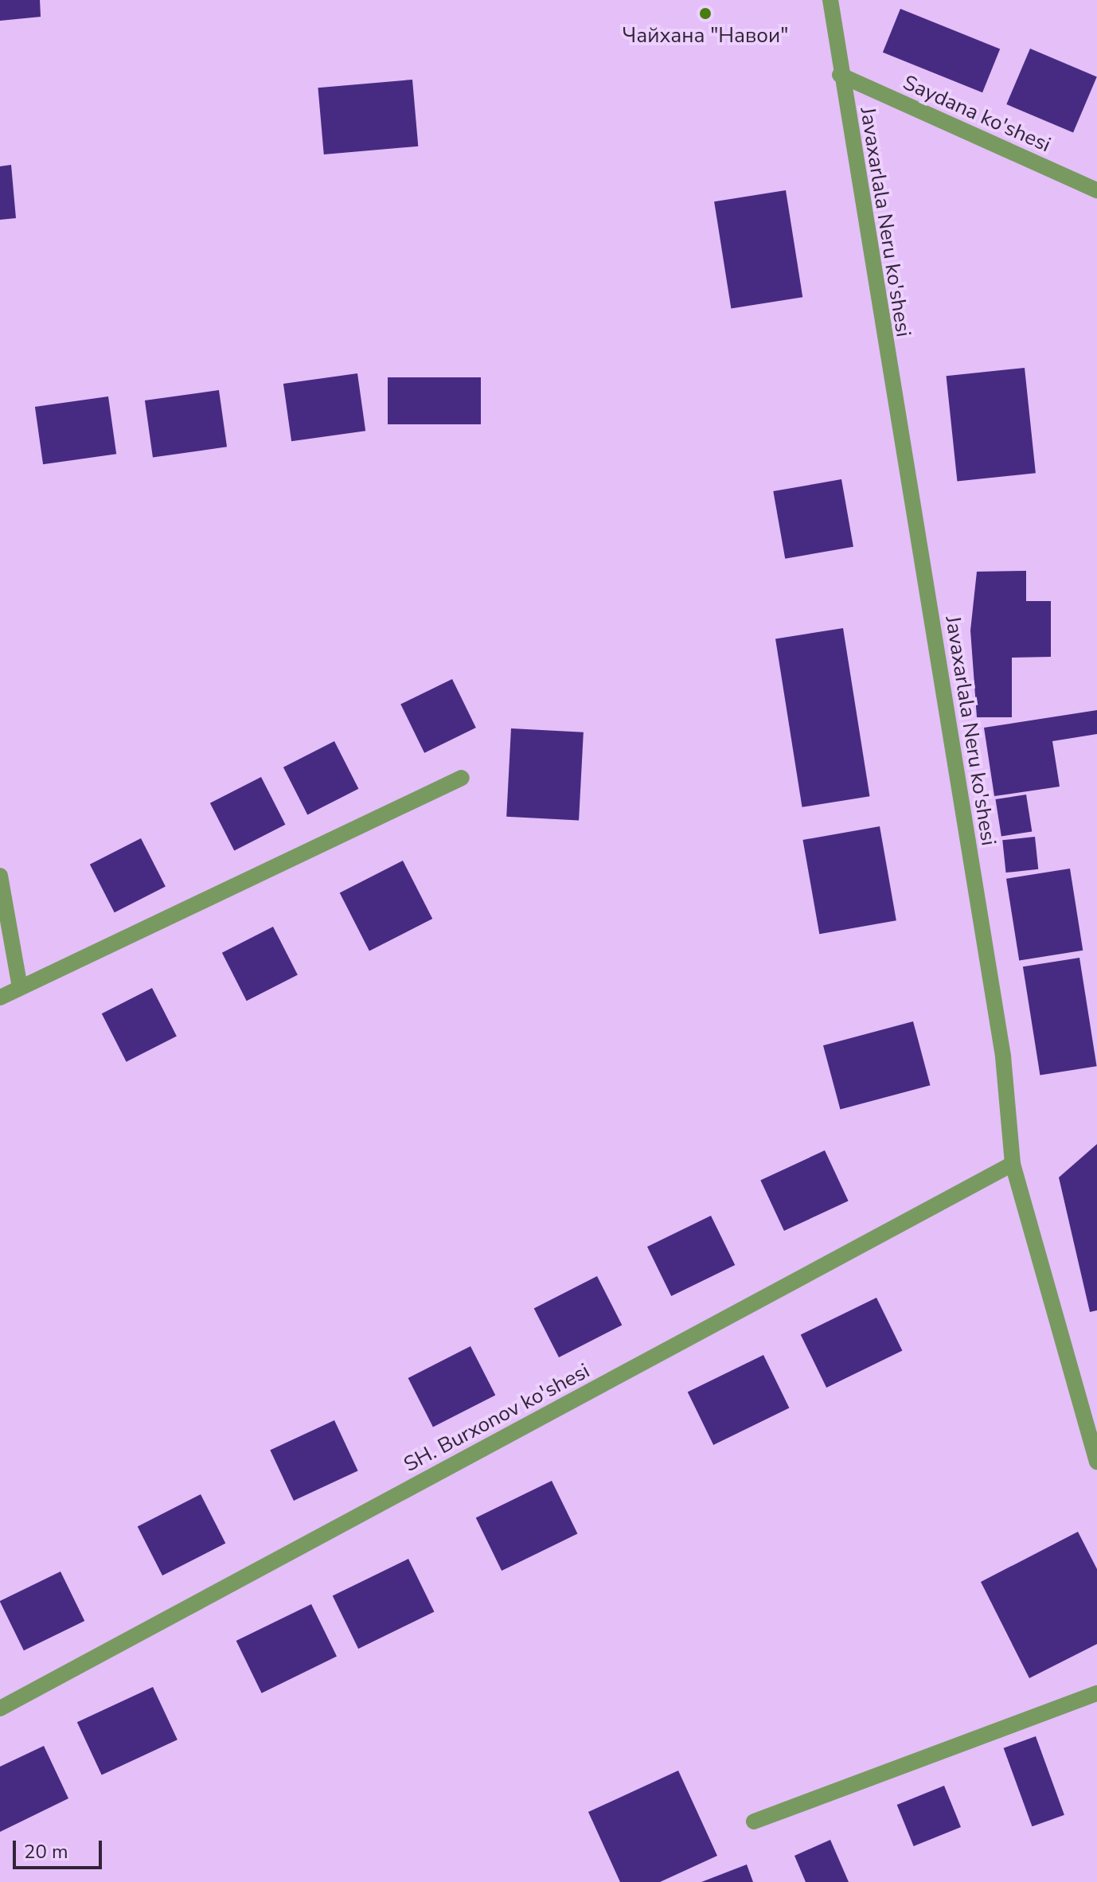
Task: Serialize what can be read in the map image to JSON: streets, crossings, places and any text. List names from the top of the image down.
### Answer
{
  "streets": {
    "street": ["Saydana ko'shesi", "Javaxarlala Neru ko'shesi", "SH. Burxonov ko'shesi"]
  },
  "crossings": [
    ["Saydana ko'shesi", "Javaxarlala Neru ko'shesi"],
    ["Javaxarlala Neru ko'shesi", "SH. Burxonov ko'shesi"]
  ],
  "places": ["Чайхана \"Навои\""],
  "scale_bar": "20 m"
}
